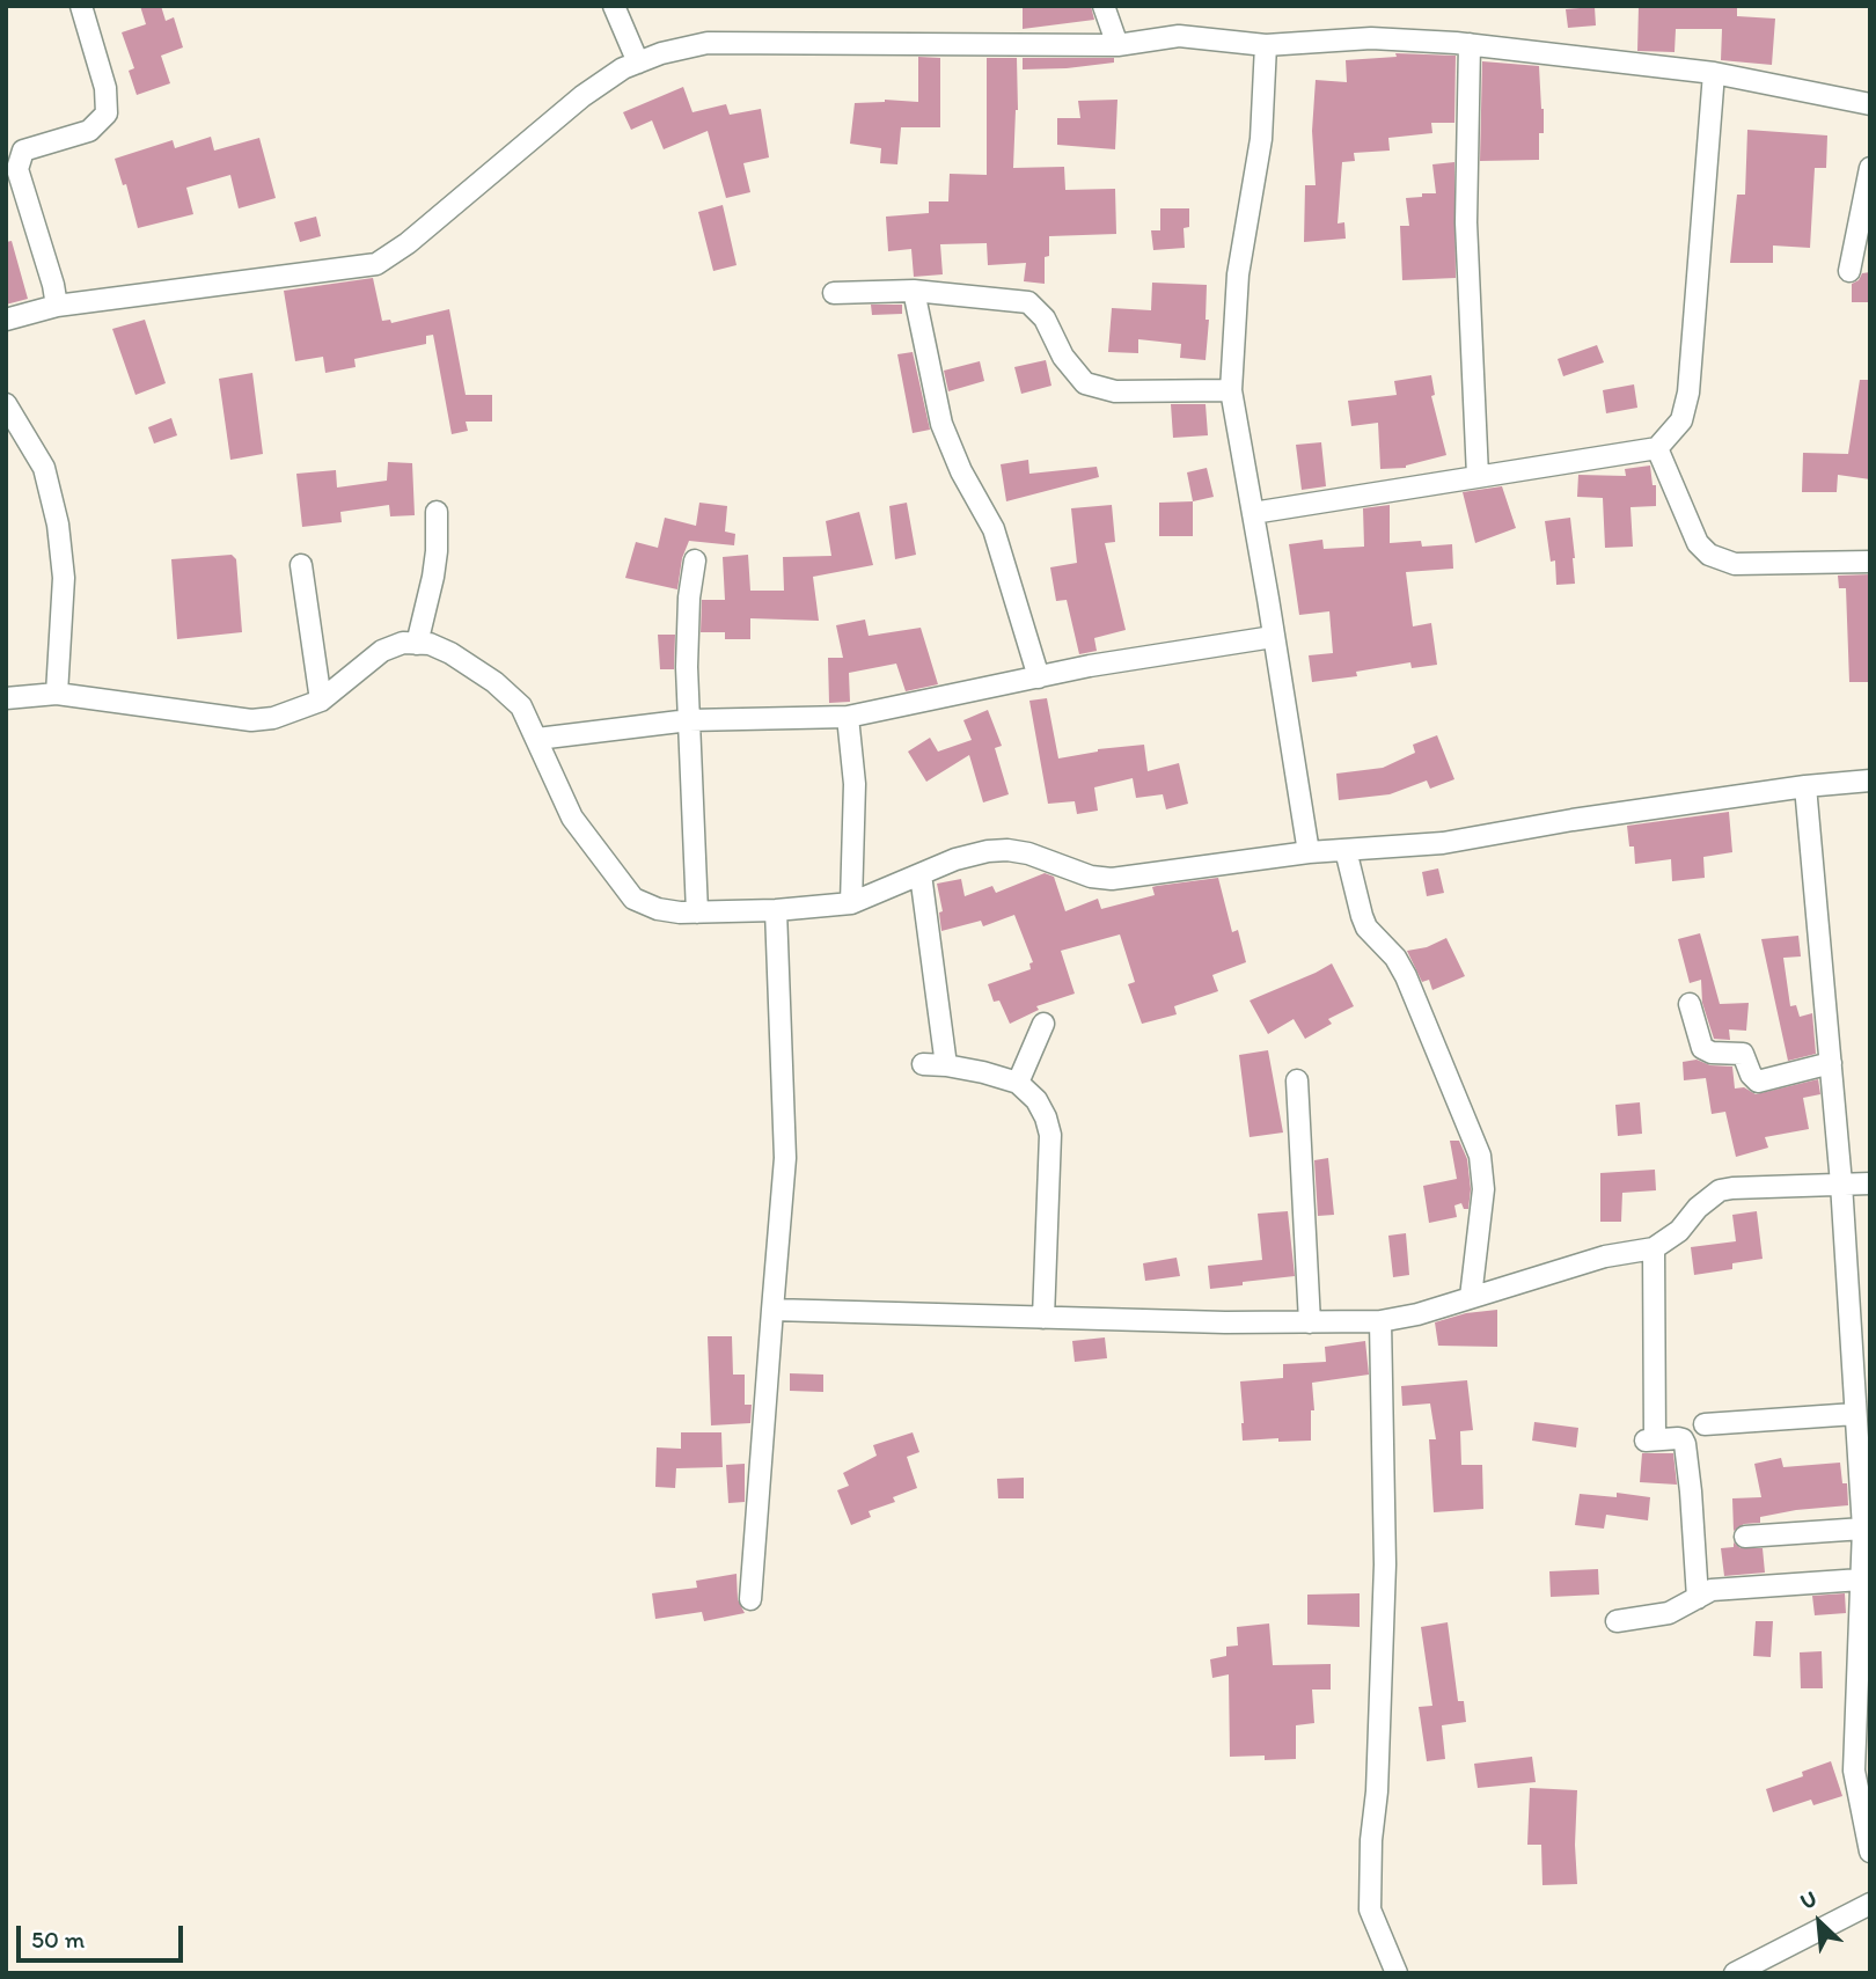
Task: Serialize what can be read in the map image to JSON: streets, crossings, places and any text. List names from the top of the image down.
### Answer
{
  "scale_bar": "50 m",
  "north": "top left"
}
